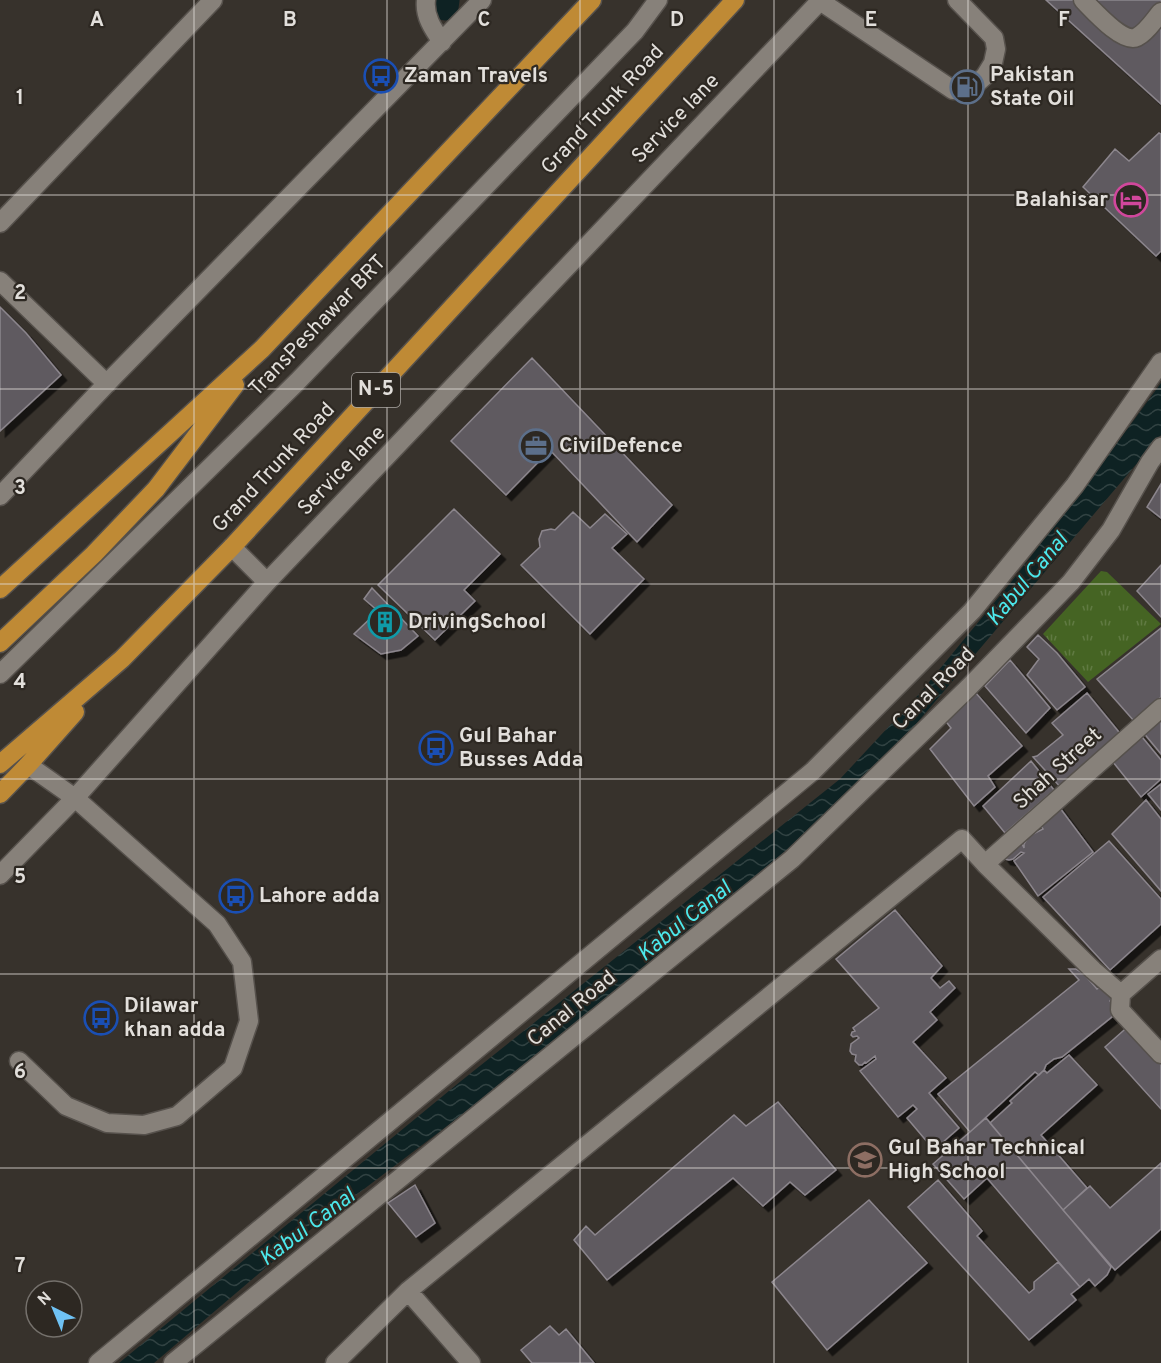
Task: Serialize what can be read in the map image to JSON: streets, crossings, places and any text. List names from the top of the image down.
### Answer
{
  "streets": {
    "highway": ["Grand Trunk Road", "N-5"],
    "street": [
      "Service lane",
      "TransPeshawar BRT",
      "Canal Road",
      "Shah Street"
    ]
  },
  "water": ["Kabul Canal"],
  "places": {
    "bus stop": [
      "Zaman Travels",
      "Gul Bahar Busses Adda",
      "Lahore adda",
      "Dilawar khan adda"
    ],
    "fuel station": ["Pakistan State Oil"],
    "hotel": ["Balahisar"],
    "office": ["CivilDefence"],
    "building": ["DrivingSchool"],
    "school or university": ["Gul Bahar Technical High School"]
  },
  "north": "top left",
  "grid": {
    "columns": [
      "A",
      "B",
      "C",
      "D",
      "E",
      "F"
    ],
    "rows": [
      "1",
      "2",
      "3",
      "4",
      "5",
      "6",
      "7"
    ]
  }
}
